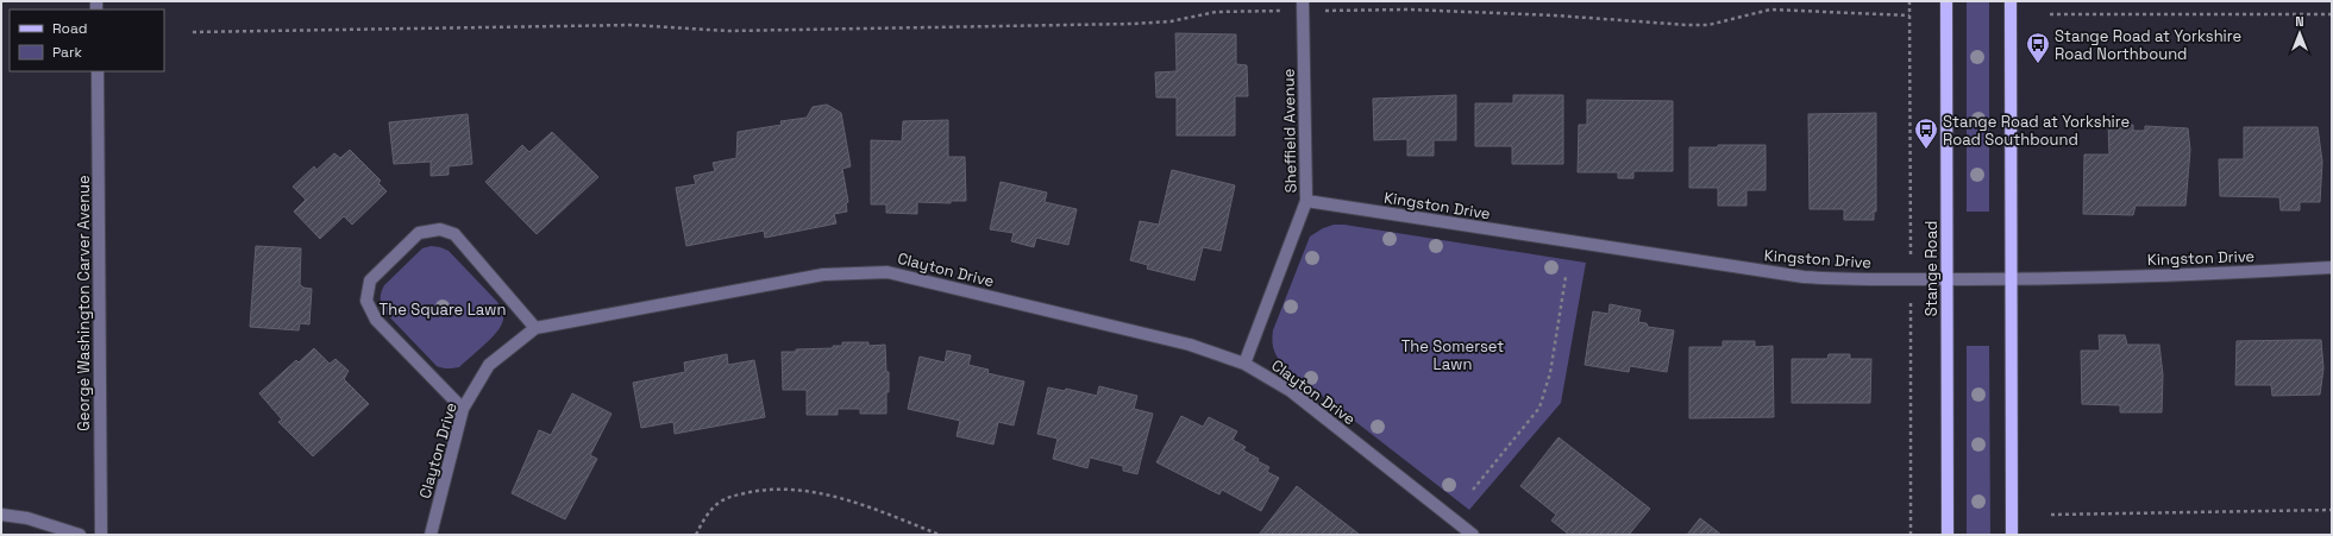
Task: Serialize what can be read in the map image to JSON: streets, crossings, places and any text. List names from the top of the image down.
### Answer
{
  "streets": {
    "main road": ["Stange Road"],
    "street": [
      "Sheffield Avenue",
      "Kingston Drive",
      "Clayton Drive",
      "George Washington Carver Avenue"
    ]
  },
  "crossings": [
    ["Sheffield Avenue", "Kingston Drive"],
    ["Sheffield Avenue", "Clayton Drive"],
    ["Kingston Drive", "Stange Road"]
  ],
  "parks": ["The Square Lawn", "The Somerset Lawn"],
  "places": {
    "bus stop": ["Stange Road at Yorkshire Road Northbound", "Stange Road at Yorkshire Road Southbound"]
  },
  "legend": ["Road", "Park"],
  "north": "top"
}
